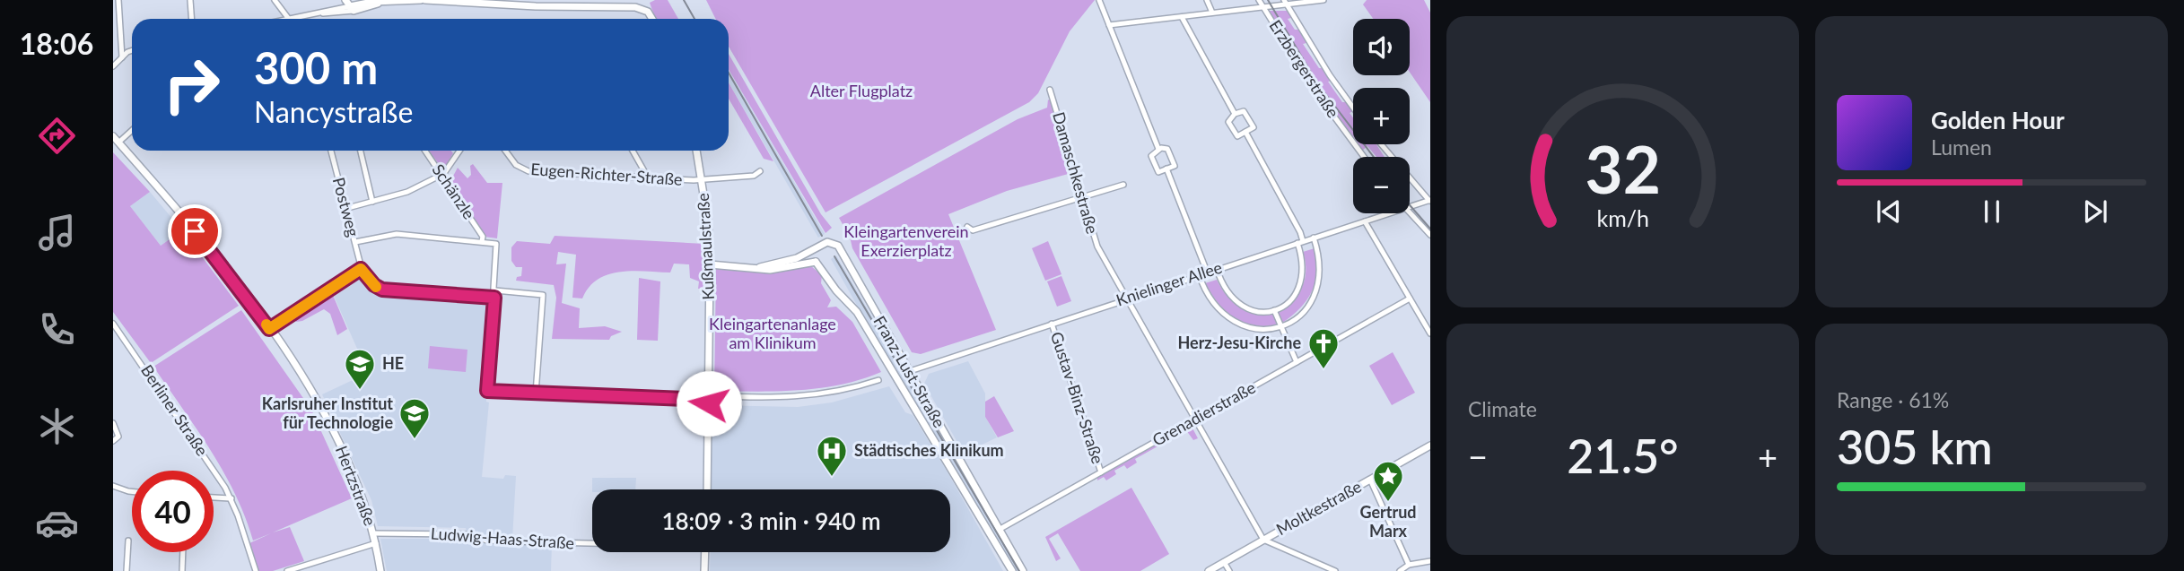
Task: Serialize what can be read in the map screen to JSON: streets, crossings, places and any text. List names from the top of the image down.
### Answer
{
  "streets": {
    "street": [
      "Erzbergerstraße",
      "Damaschkestraße",
      "Eugen-Richter-Straße",
      "Schänzle",
      "Postweg",
      "Kußmaulstraße",
      "Knielinger Allee",
      "Franz-Lust-Straße",
      "Gustav-Binz-Straße",
      "Berliner Straße",
      "Grenadierstraße",
      "Hertzstraße",
      "Moltkestraße",
      "Ludwig-Haas-Straße"
    ]
  },
  "crossings": [
    ["Damaschkestraße", "Knielinger Allee"],
    ["Damaschkestraße", "Grenadierstraße"],
    ["Damaschkestraße", "Moltkestraße"],
    ["Eugen-Richter-Straße", "Kußmaulstraße"],
    ["Knielinger Allee", "Franz-Lust-Straße"],
    ["Knielinger Allee", "Gustav-Binz-Straße"],
    ["Franz-Lust-Straße", "Grenadierstraße"],
    ["Gustav-Binz-Straße", "Grenadierstraße"],
    ["Hertzstraße", "Ludwig-Haas-Straße"]
  ],
  "parks": ["Alter Flugplatz", "Kleingartenverein Exerzierplatz", "Kleingartenanlage am Klinikum"],
  "places": {
    "church": ["Herz-Jesu-Kirche"],
    "school or university": ["HE", "Karlsruher Institut für Technologie"],
    "hospital": ["Städtisches Klinikum"],
    "place": ["Gertrud Marx"]
  },
  "page": {
    "tabs": "18:06",
    "map_buttons": ["+", "−"],
    "turn": ["300 m", "Nancystraße"],
    "song": ["Golden Hour", "Lumen"],
    "tile": [
      "Climate",
      ["Range · 61%", "305 km"]
    ],
    "heat": ["−", "21.5°", "+"],
    "limit": "40",
    "trip": "18:09 · 3 min · 940 m",
    "gauge": ["32", "km/h"]
  }
}
